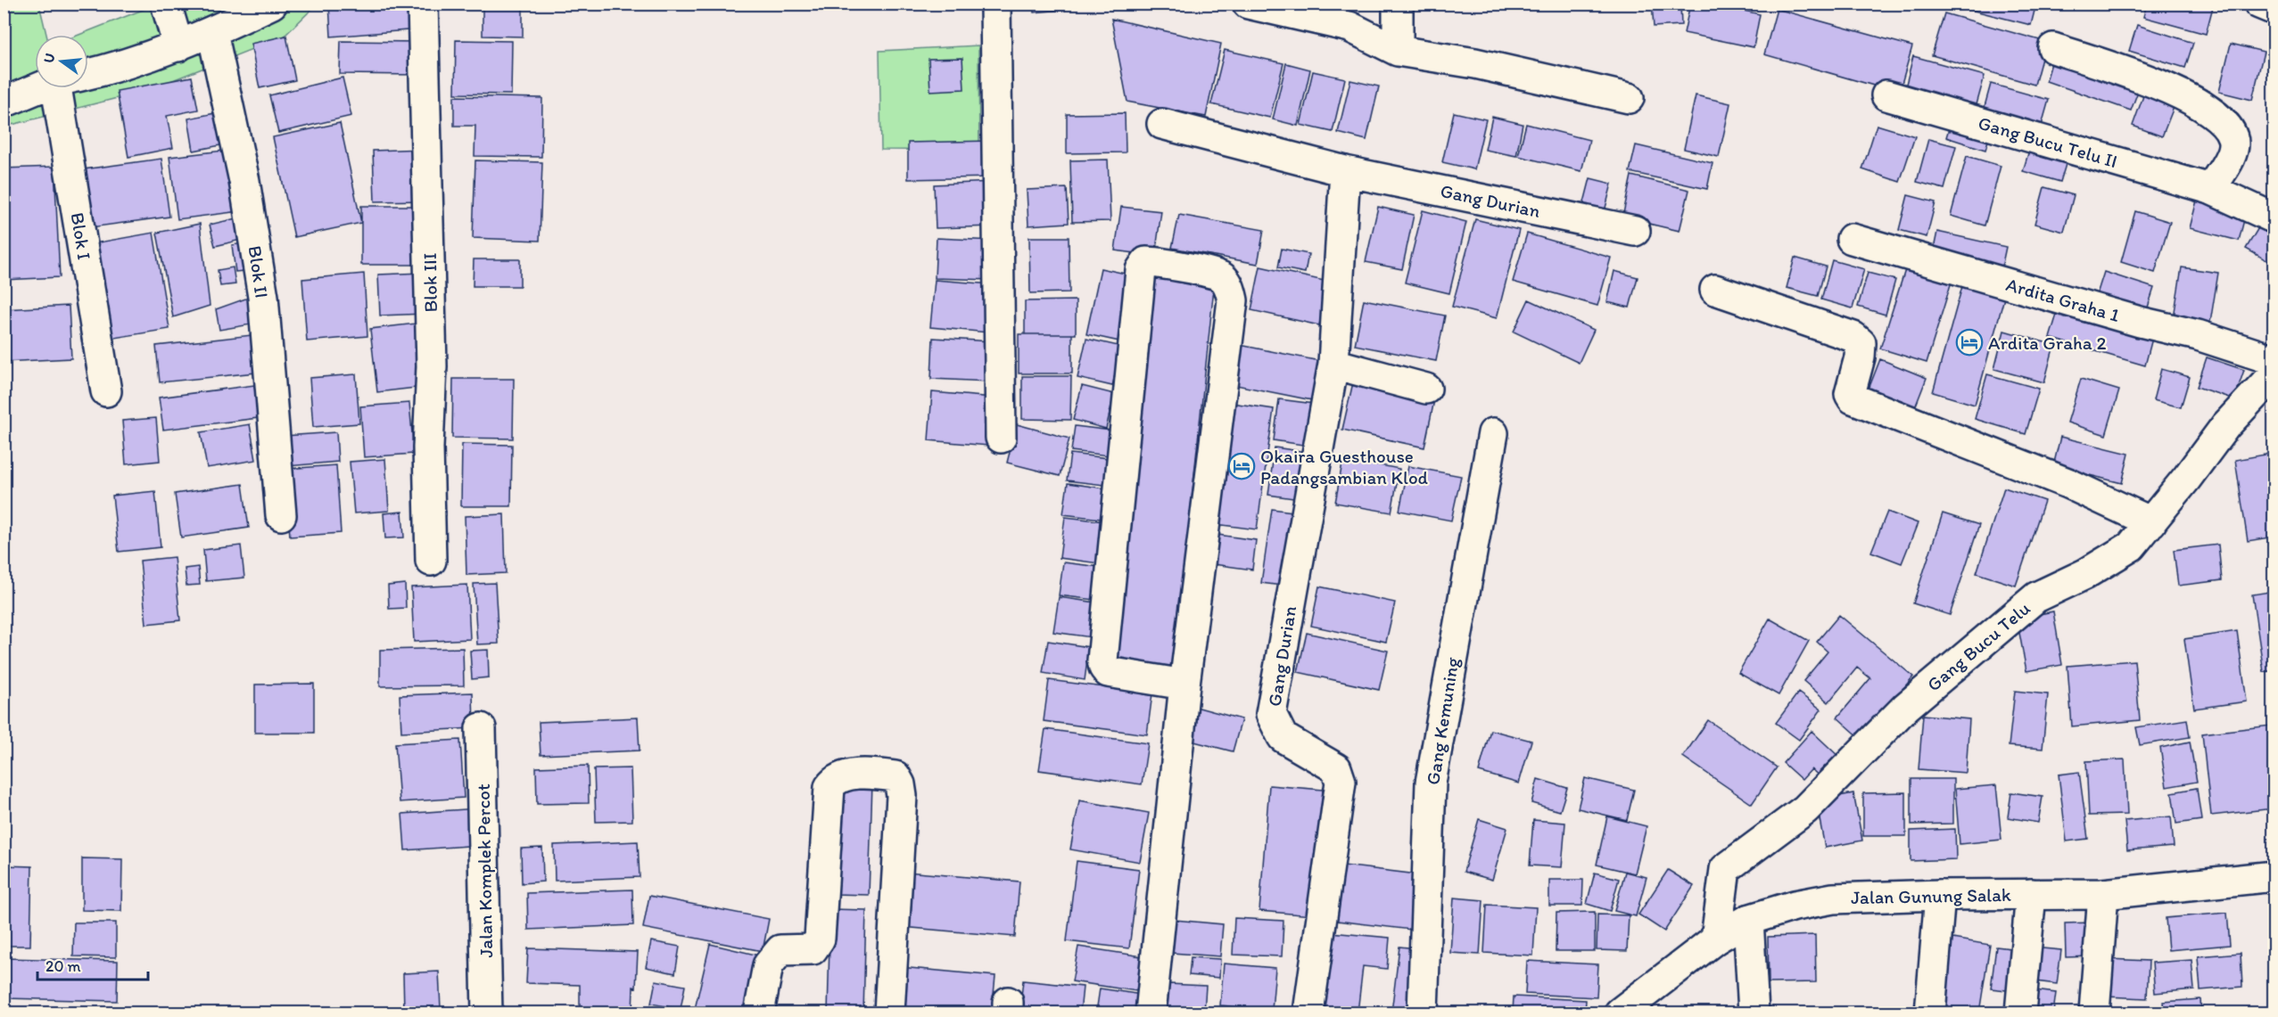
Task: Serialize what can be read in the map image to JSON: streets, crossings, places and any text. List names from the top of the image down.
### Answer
{
  "streets": {
    "street": [
      "Gang Bucu Telu II",
      "Gang Durian",
      "Blok I",
      "Blok II",
      "Blok III",
      "Ardita Graha 1",
      "Gang Bucu Telu",
      "Gang Kemuning",
      "Jalan Komplek Percot",
      "Jalan Gunung Salak"
    ]
  },
  "crossings": [
    ["Gang Bucu Telu", "Jalan Gunung Salak"]
  ],
  "places": {
    "hotel": ["Ardita Graha 2", "Okaira Guesthouse Padangsambian Klod"]
  },
  "scale_bar": "20 m",
  "north": "left"
}
